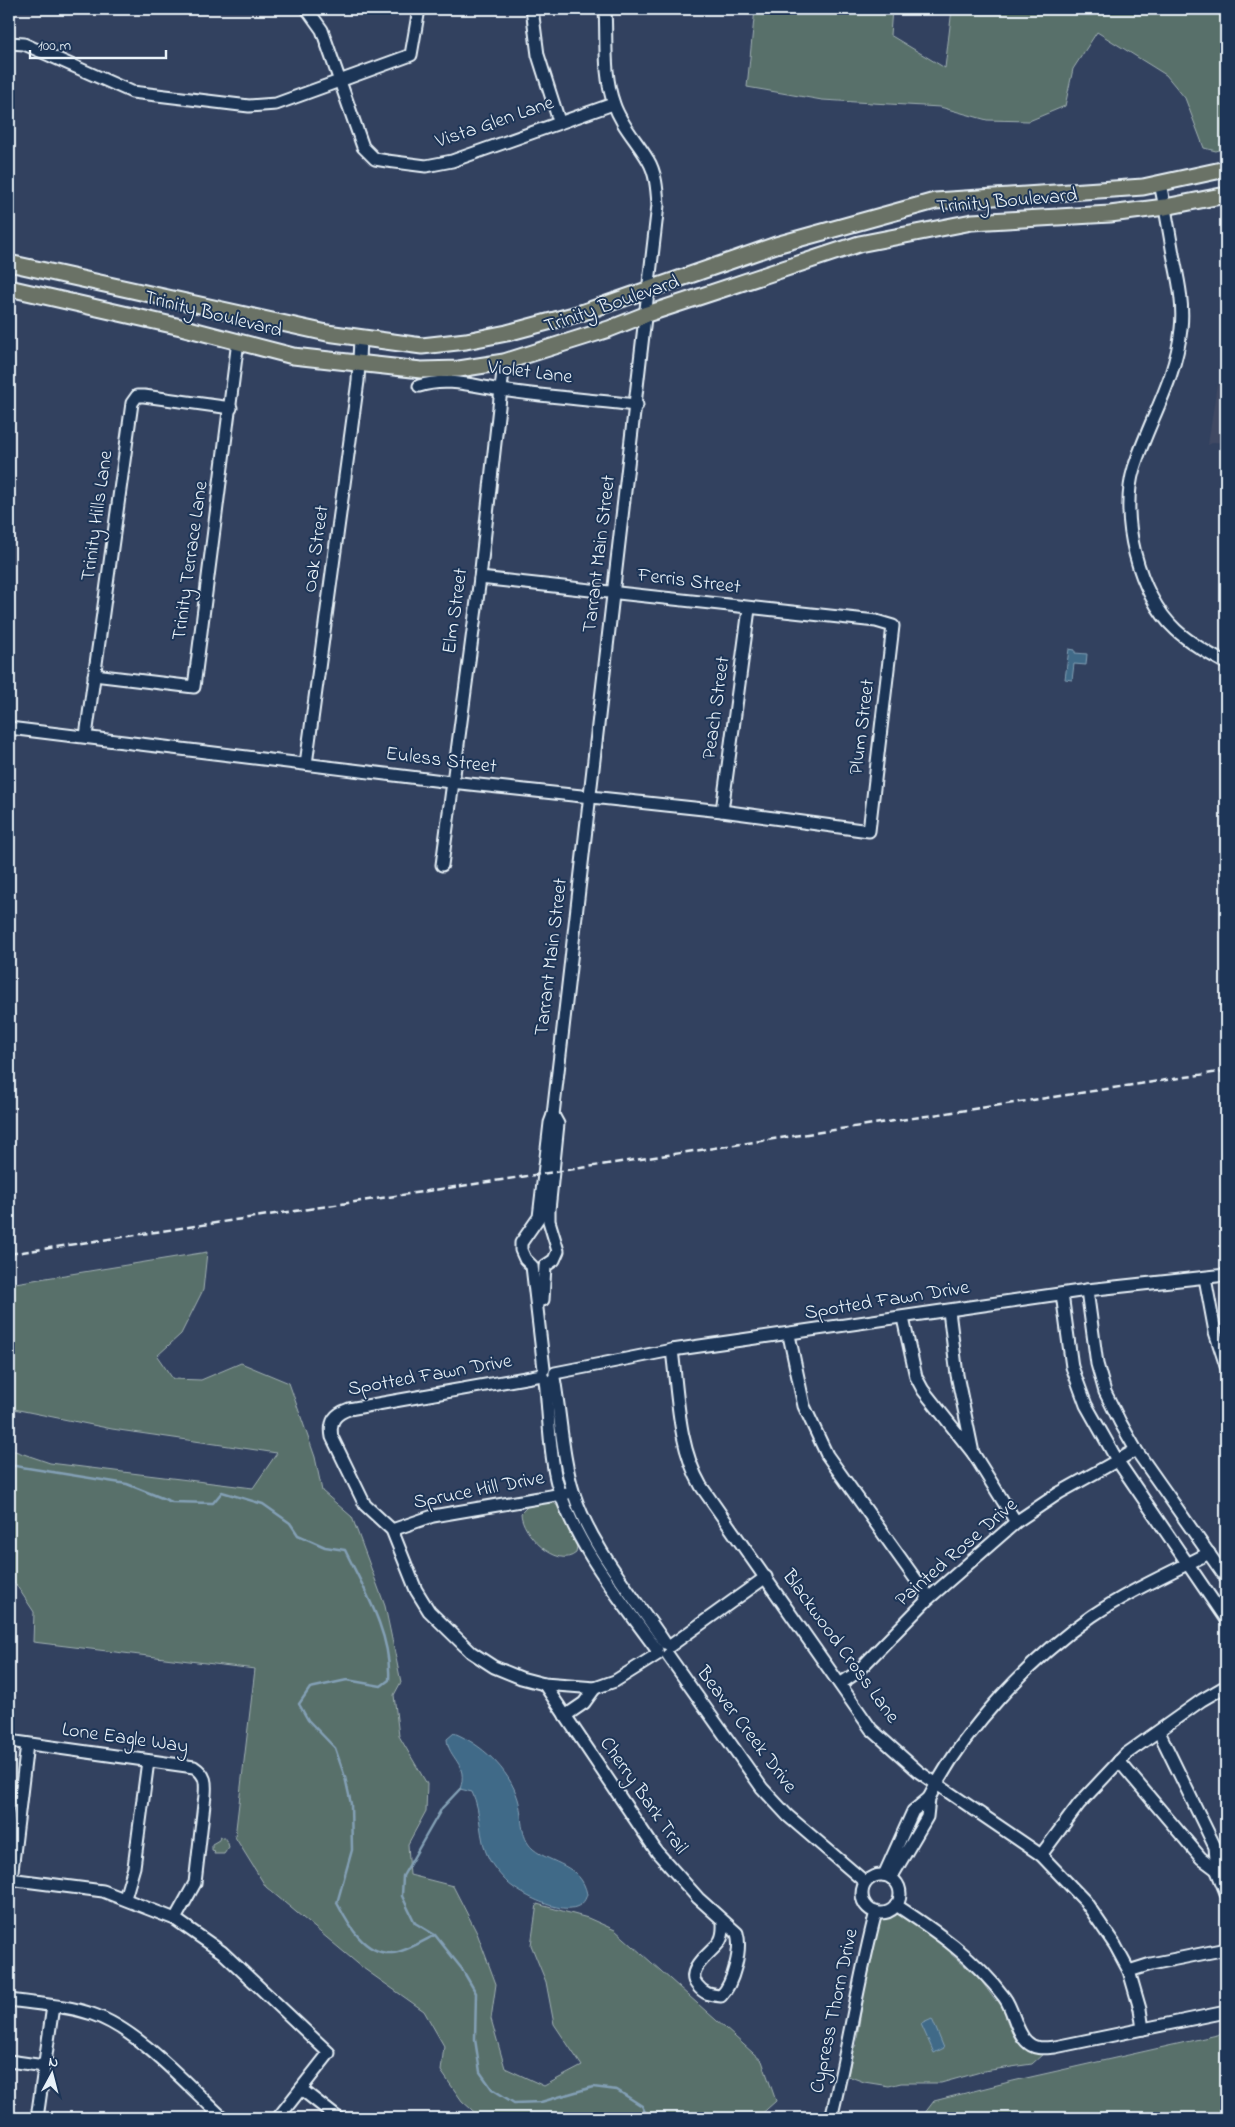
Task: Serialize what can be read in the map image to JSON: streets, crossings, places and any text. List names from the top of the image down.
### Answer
{
  "streets": {
    "main road": ["Trinity Boulevard"],
    "street": [
      "Vista Glen Lane",
      "Violet Lane",
      "Trinity Hills Lane",
      "Oak Street",
      "Tarrant Main Street",
      "Trinity Terrace Lane",
      "Ferris Street",
      "Elm Street",
      "Peach Street",
      "Plum Street",
      "Euless Street",
      "Spotted Fawn Drive",
      "Spruce Hill Drive",
      "Painted Rose Drive",
      "Blackwood Cross Lane",
      "Beaver Creek Drive",
      "Lone Eagle Way",
      "Cherry Bark Trail",
      "Cypress Thorn Drive"
    ]
  },
  "crossings": [
    ["Vista Glen Lane", "Tarrant Main Street"],
    ["Trinity Boulevard", "Oak Street"],
    ["Trinity Boulevard", "Tarrant Main Street"],
    ["Trinity Boulevard", "Trinity Terrace Lane"],
    ["Trinity Boulevard", "Elm Street"],
    ["Violet Lane", "Tarrant Main Street"],
    ["Violet Lane", "Elm Street"],
    ["Trinity Hills Lane", "Trinity Terrace Lane"],
    ["Trinity Hills Lane", "Euless Street"],
    ["Oak Street", "Euless Street"],
    ["Tarrant Main Street", "Ferris Street"],
    ["Tarrant Main Street", "Euless Street"],
    ["Tarrant Main Street", "Beaver Creek Drive"],
    ["Ferris Street", "Elm Street"],
    ["Ferris Street", "Peach Street"],
    ["Ferris Street", "Plum Street"],
    ["Elm Street", "Euless Street"],
    ["Peach Street", "Euless Street"],
    ["Plum Street", "Euless Street"],
    ["Spotted Fawn Drive", "Spruce Hill Drive"],
    ["Spotted Fawn Drive", "Blackwood Cross Lane"],
    ["Spotted Fawn Drive", "Beaver Creek Drive"],
    ["Spruce Hill Drive", "Beaver Creek Drive"],
    ["Painted Rose Drive", "Blackwood Cross Lane"],
    ["Beaver Creek Drive", "Cypress Thorn Drive"]
  ],
  "scale_bar": "100 m",
  "north": "top"
}
